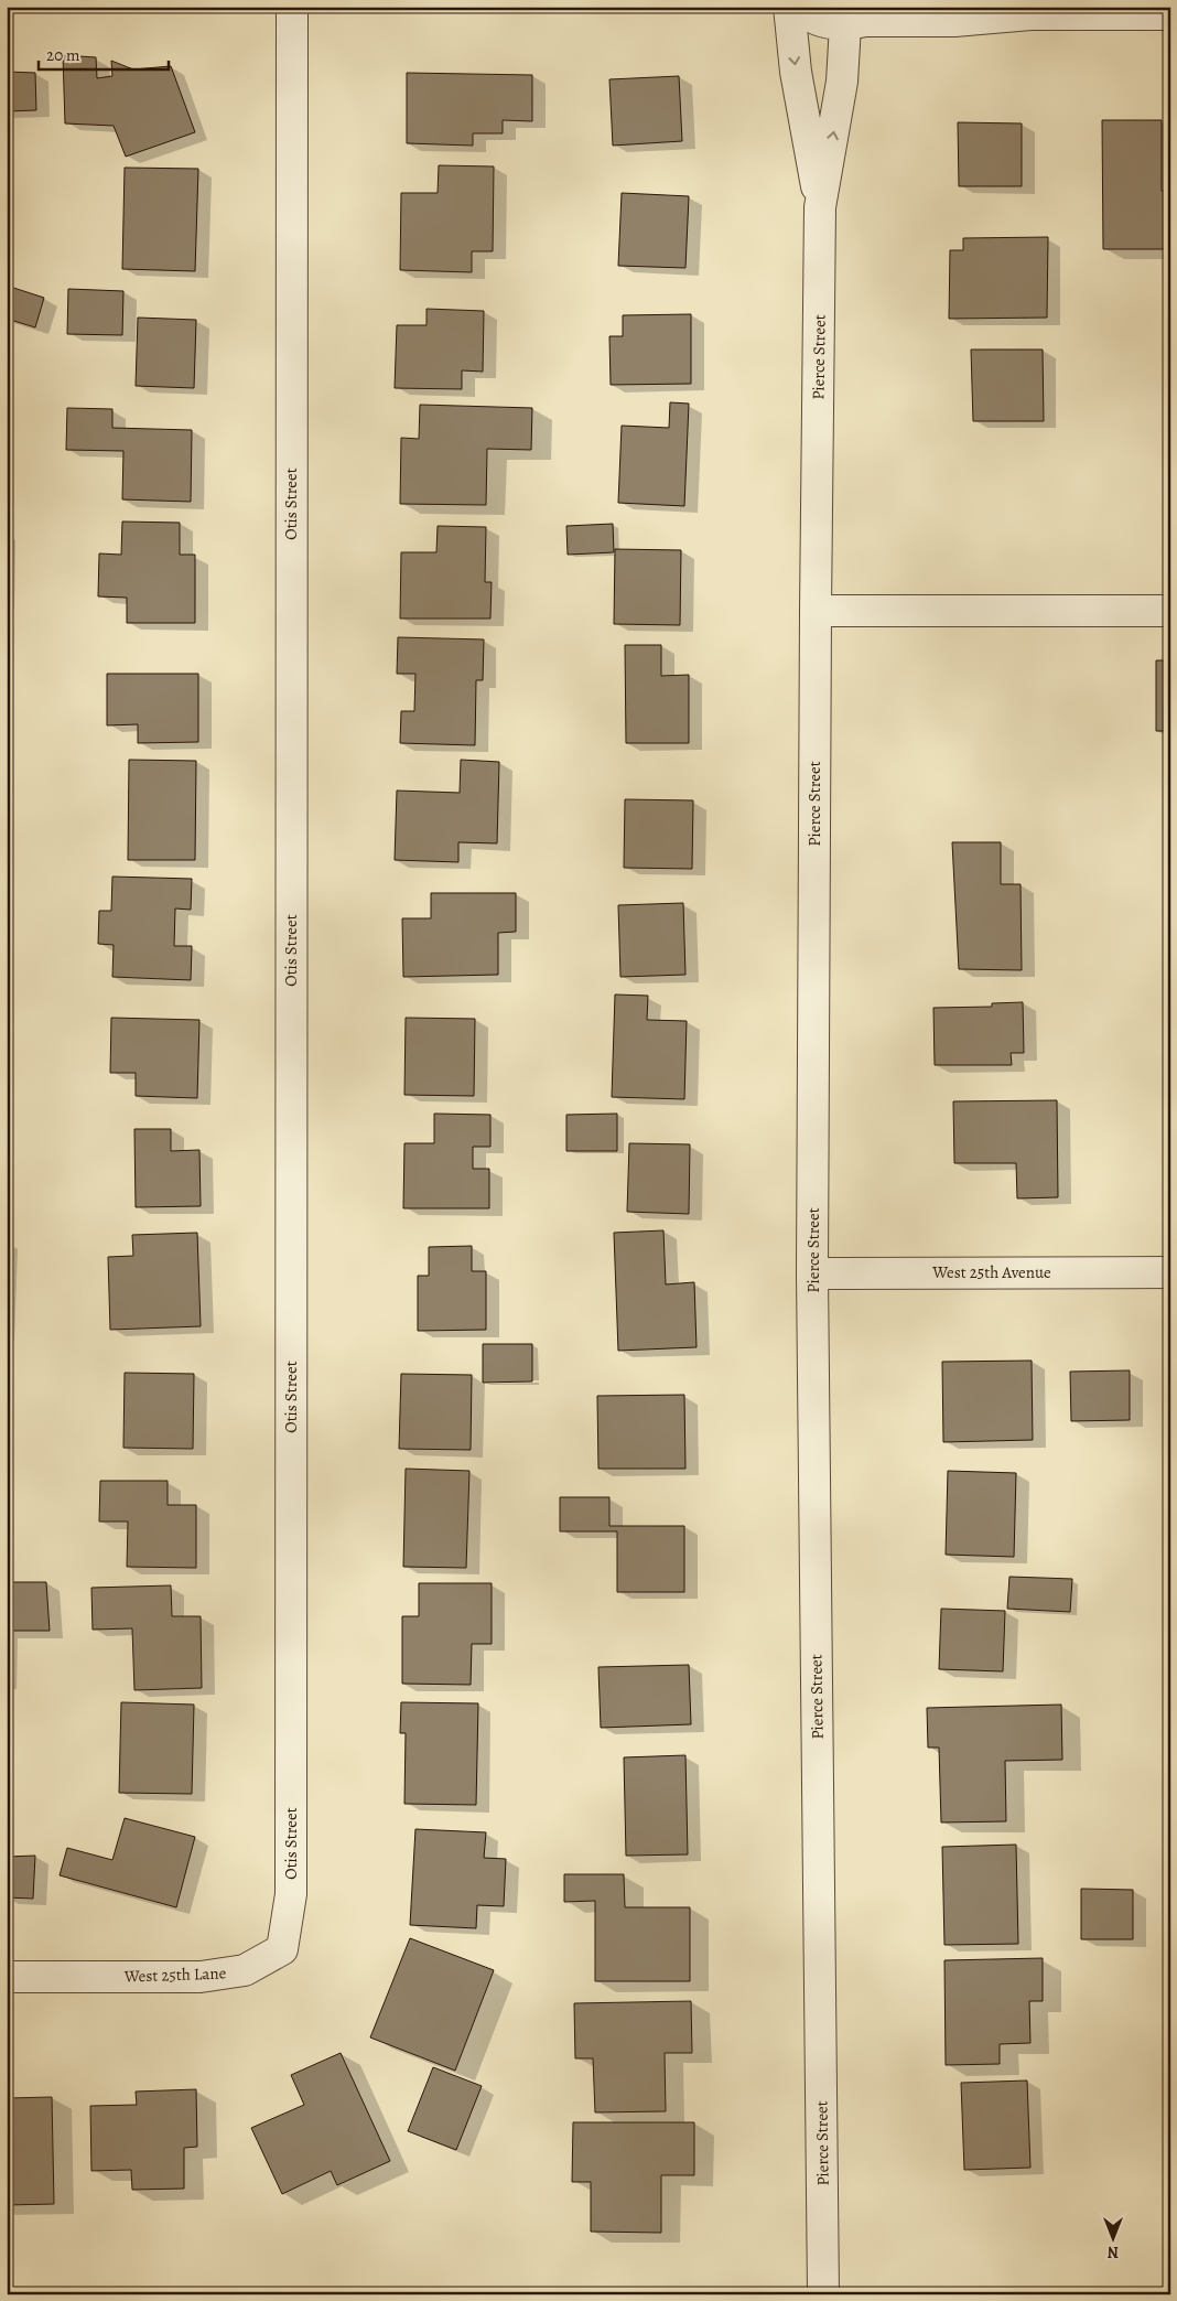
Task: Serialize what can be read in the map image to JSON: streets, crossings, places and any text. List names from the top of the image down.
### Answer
{
  "streets": {
    "street": [
      "Pierce Street",
      "Otis Street",
      "West 25th Avenue",
      "West 25th Lane"
    ]
  },
  "crossings": [
    ["Pierce Street", "West 25th Avenue"],
    ["Otis Street", "West 25th Lane"]
  ],
  "scale_bar": "20 m",
  "north": "bottom"
}
